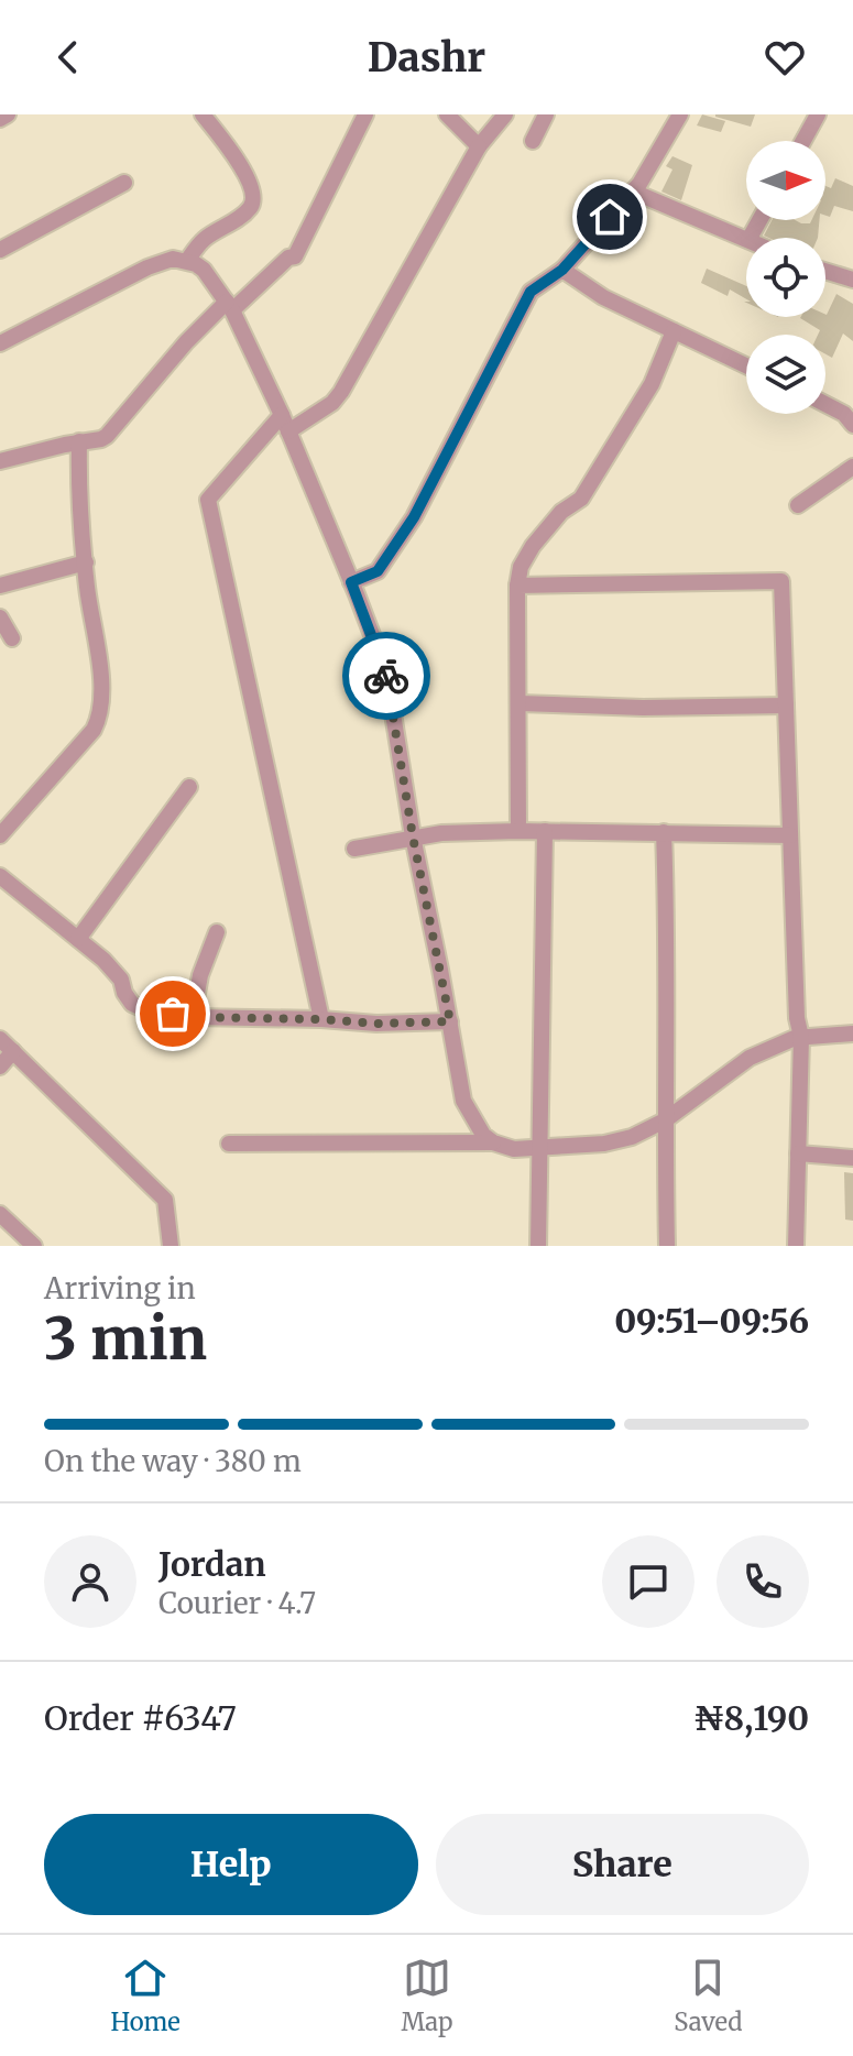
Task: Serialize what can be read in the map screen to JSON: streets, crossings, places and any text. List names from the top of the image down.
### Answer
{
  "north": "right",
  "page": {
    "header": "Dashr",
    "heading": ["3 min", "Arriving in", "09:51–09:56"],
    "panel": [
      "Jordan",
      "Courier · 4.7",
      "Order #6347",
      "₦8,190"
    ],
    "bar": "On the way · 380 m",
    "buttons": ["Help", "Share"],
    "tabs": ["Home", "Map", "Saved"]
  }
}
